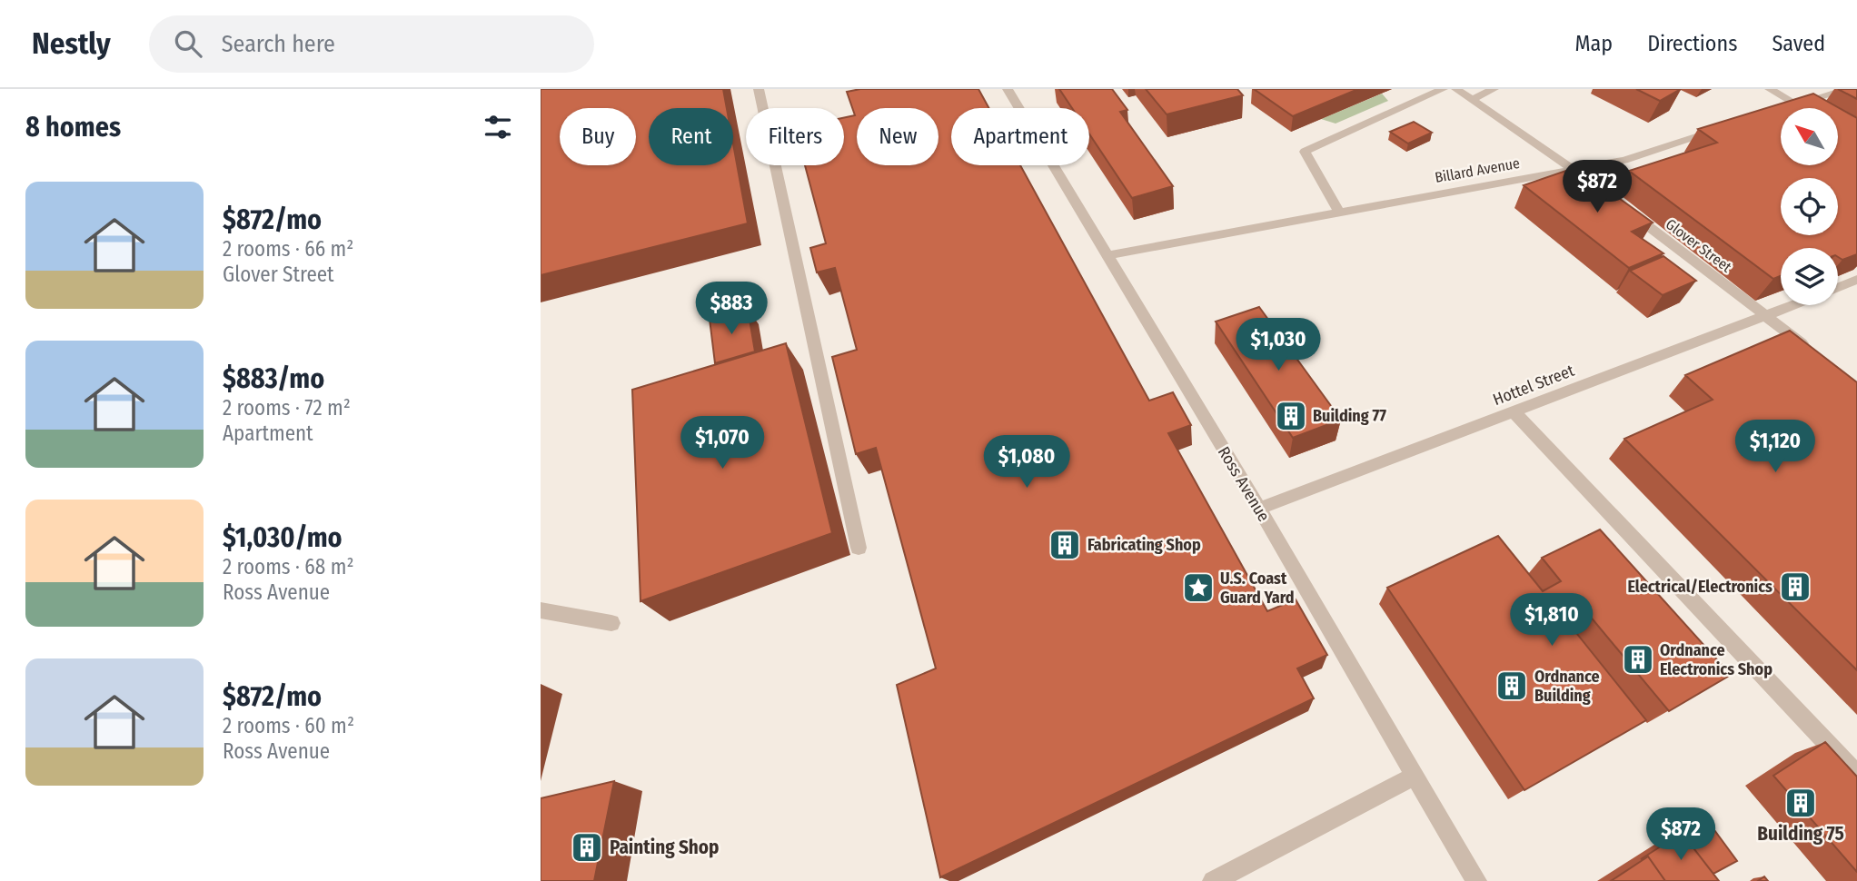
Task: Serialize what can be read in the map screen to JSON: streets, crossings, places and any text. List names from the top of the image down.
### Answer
{
  "streets": {
    "street": [
      "Billard Avenue",
      "Glover Street",
      "Hottel Street",
      "Ross Avenue"
    ]
  },
  "crossings": [
    ["Billard Avenue", "Ross Avenue"],
    ["Glover Street", "Hottel Street"],
    ["Hottel Street", "Ross Avenue"]
  ],
  "places": {
    "building": [
      "Building 77",
      "Fabricating Shop",
      "Electrical/Electronics",
      "Ordnance Electronics Shop",
      "Ordnance Building",
      "Building 75",
      "Painting Shop"
    ],
    "place": ["U.S. Coast Guard Yard"]
  },
  "north": "top left",
  "page": {
    "header": "Nestly",
    "search": "Search here",
    "nav": ["Map", "Directions", "Saved"],
    "heading": "8 homes",
    "chip": [
      "Buy",
      "Rent",
      "Filters",
      "New",
      "Apartment"
    ],
    "price": [
      "$872",
      "$883",
      "$1,030",
      "$1,070",
      "$1,120",
      "$1,080",
      "$1,810",
      "$872"
    ],
    "list": [
      {
        "name": "$872/mo",
        "note": "2 rooms · 66 m² · Glover Street"
      },
      {
        "name": "$883/mo",
        "note": "2 rooms · 72 m² · Apartment"
      },
      {
        "name": "$1,030/mo",
        "note": "2 rooms · 68 m² · Ross Avenue"
      },
      {
        "name": "$872/mo",
        "note": "2 rooms · 60 m² · Ross Avenue"
      }
    ]
  }
}
